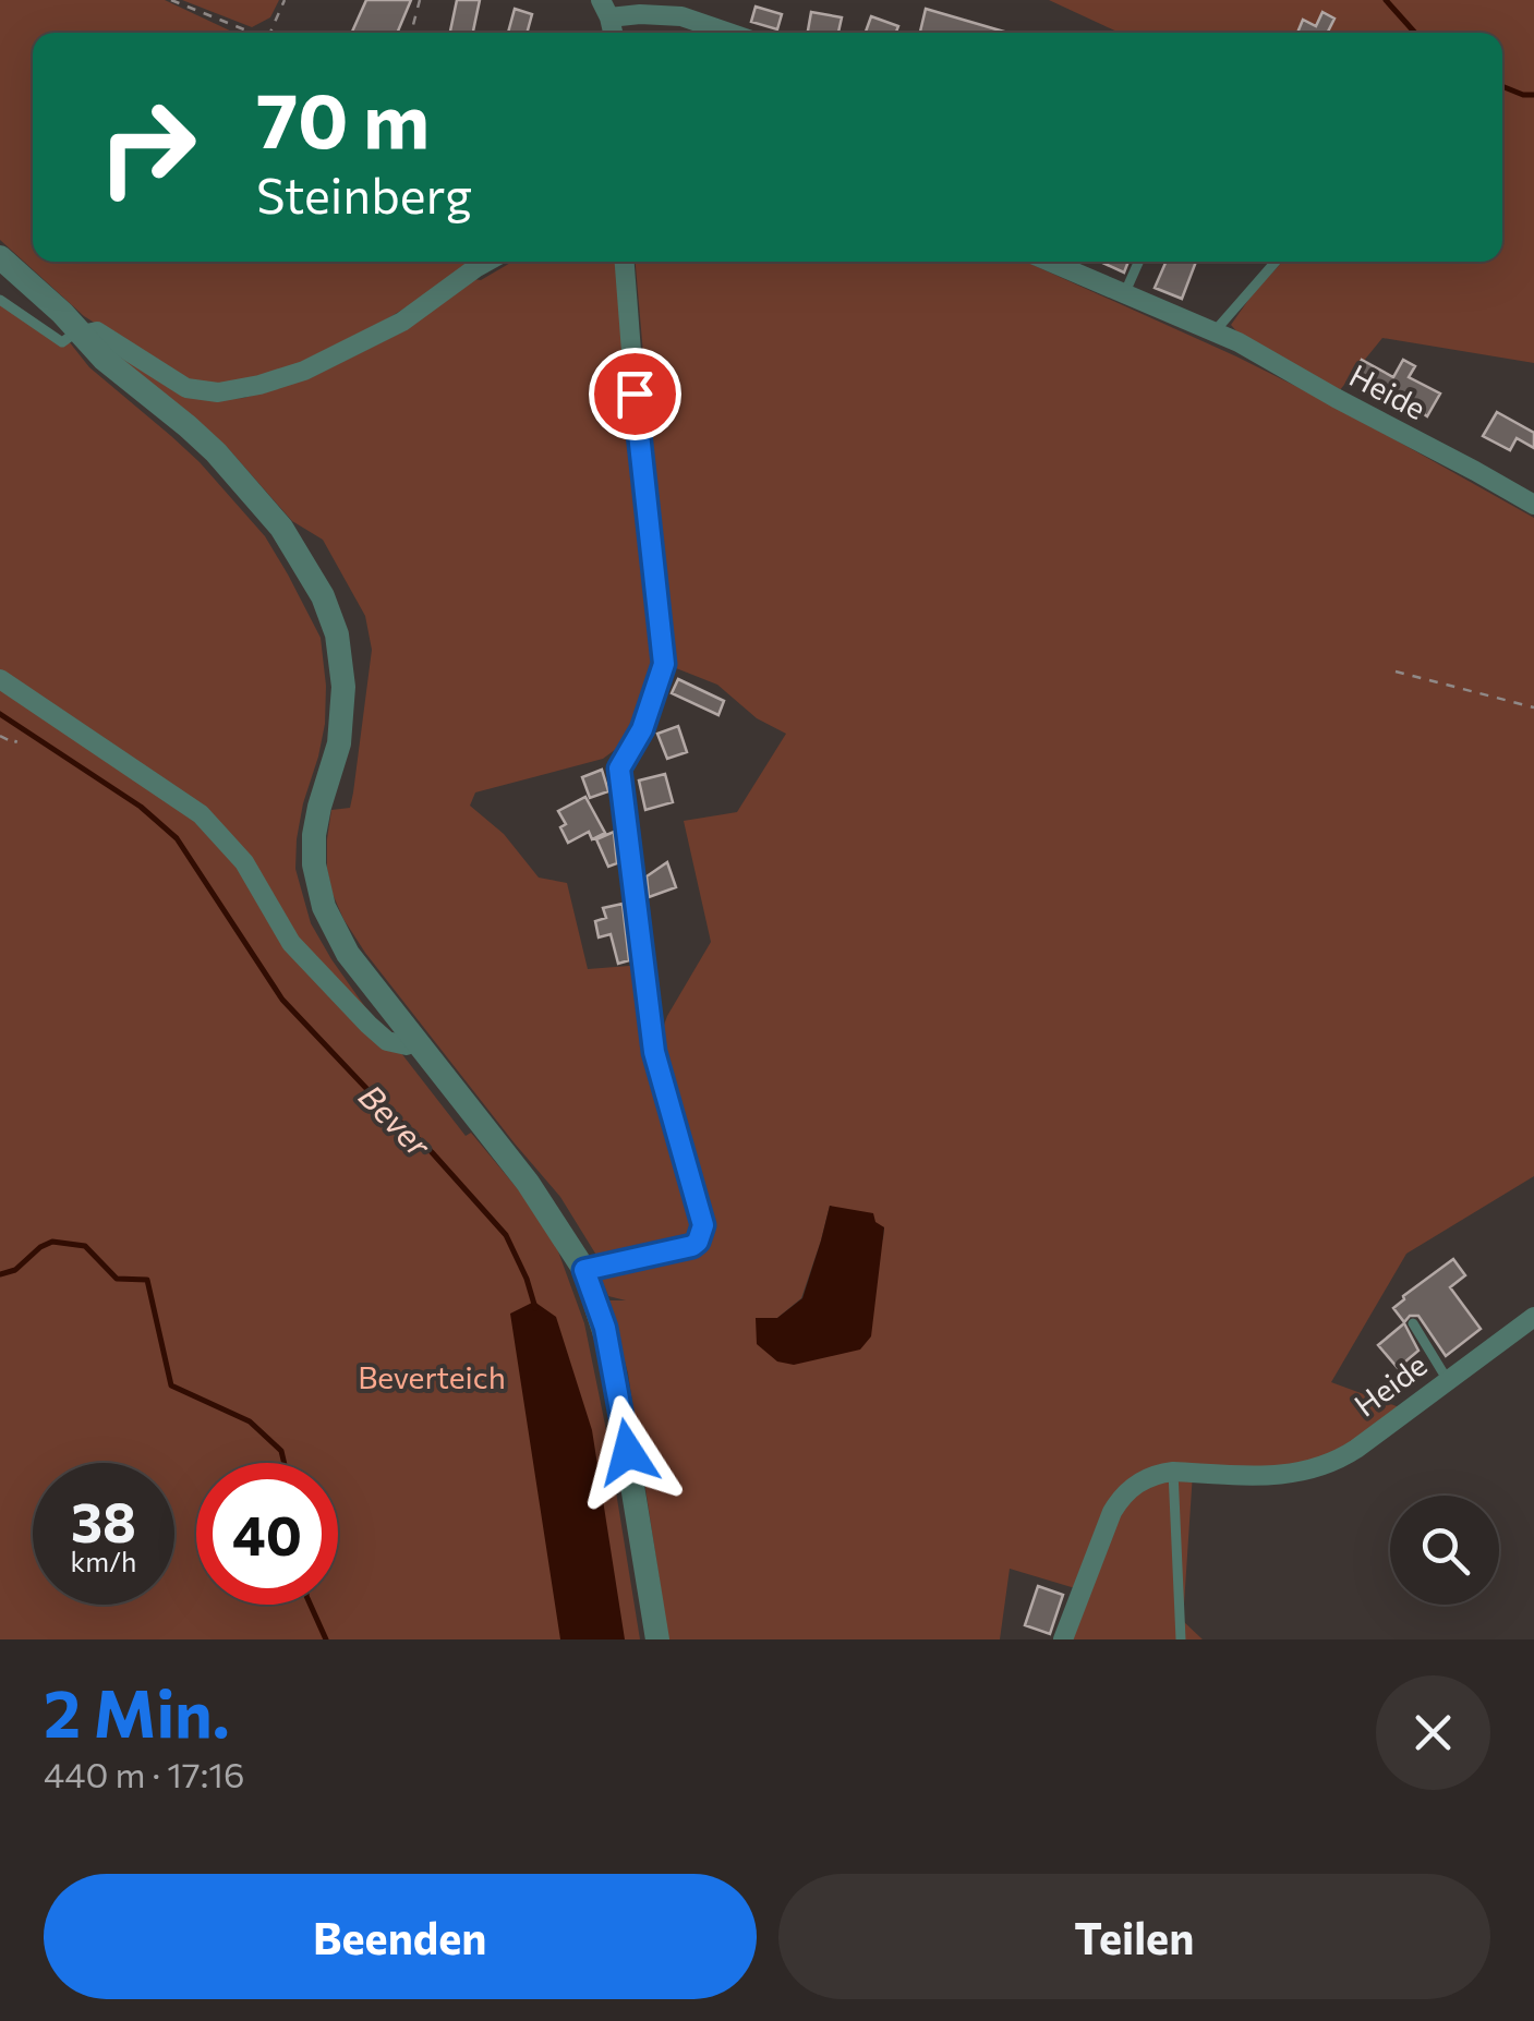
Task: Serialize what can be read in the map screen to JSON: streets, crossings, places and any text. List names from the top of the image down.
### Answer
{
  "streets": {
    "street": ["Heide"]
  },
  "water": ["Bever"],
  "parks": ["Beverteich"],
  "page": {
    "turn": ["70 m", "Steinberg"],
    "speed": "38 km/h",
    "limit": "40",
    "heading": ["2 Min.", "440 m · 17:16"],
    "buttons": ["Beenden", "Teilen"]
  }
}
